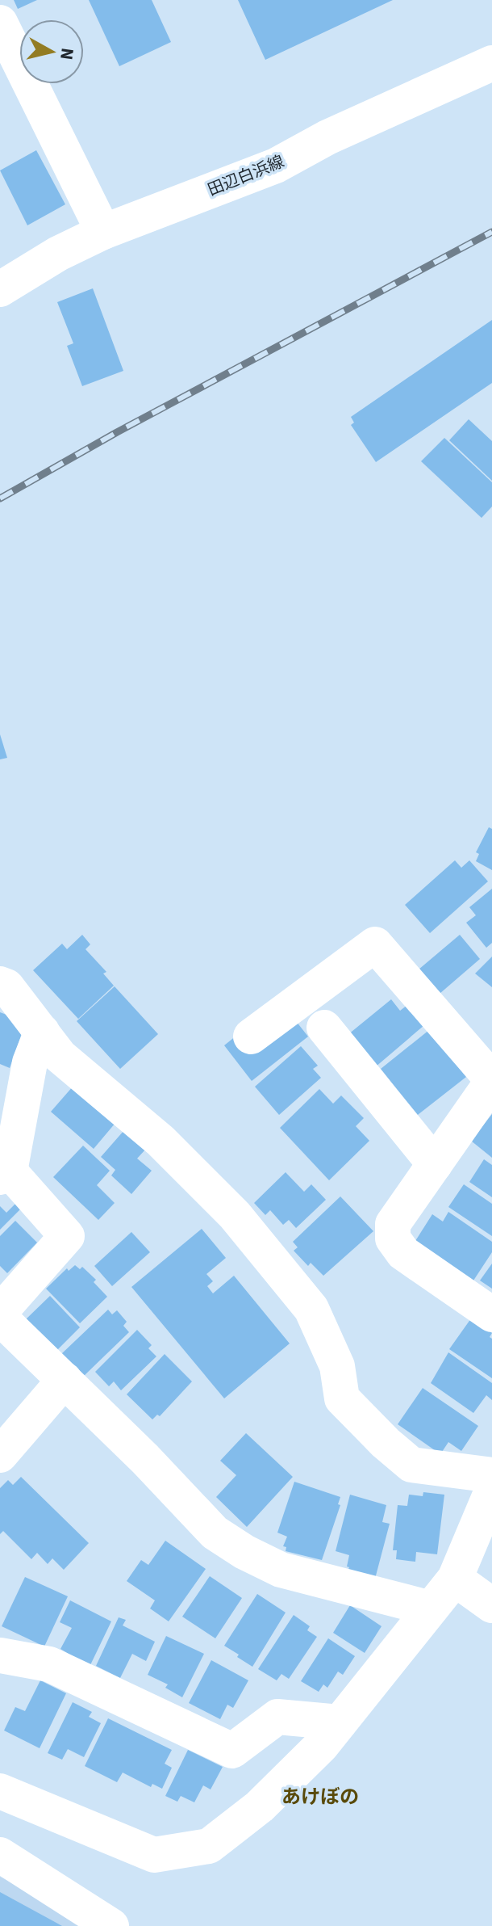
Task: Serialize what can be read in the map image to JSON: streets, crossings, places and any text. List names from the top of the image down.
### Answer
{
  "streets": {
    "street": ["田辺白浜線"]
  },
  "districts": ["あけぼの"],
  "north": "right"
}
